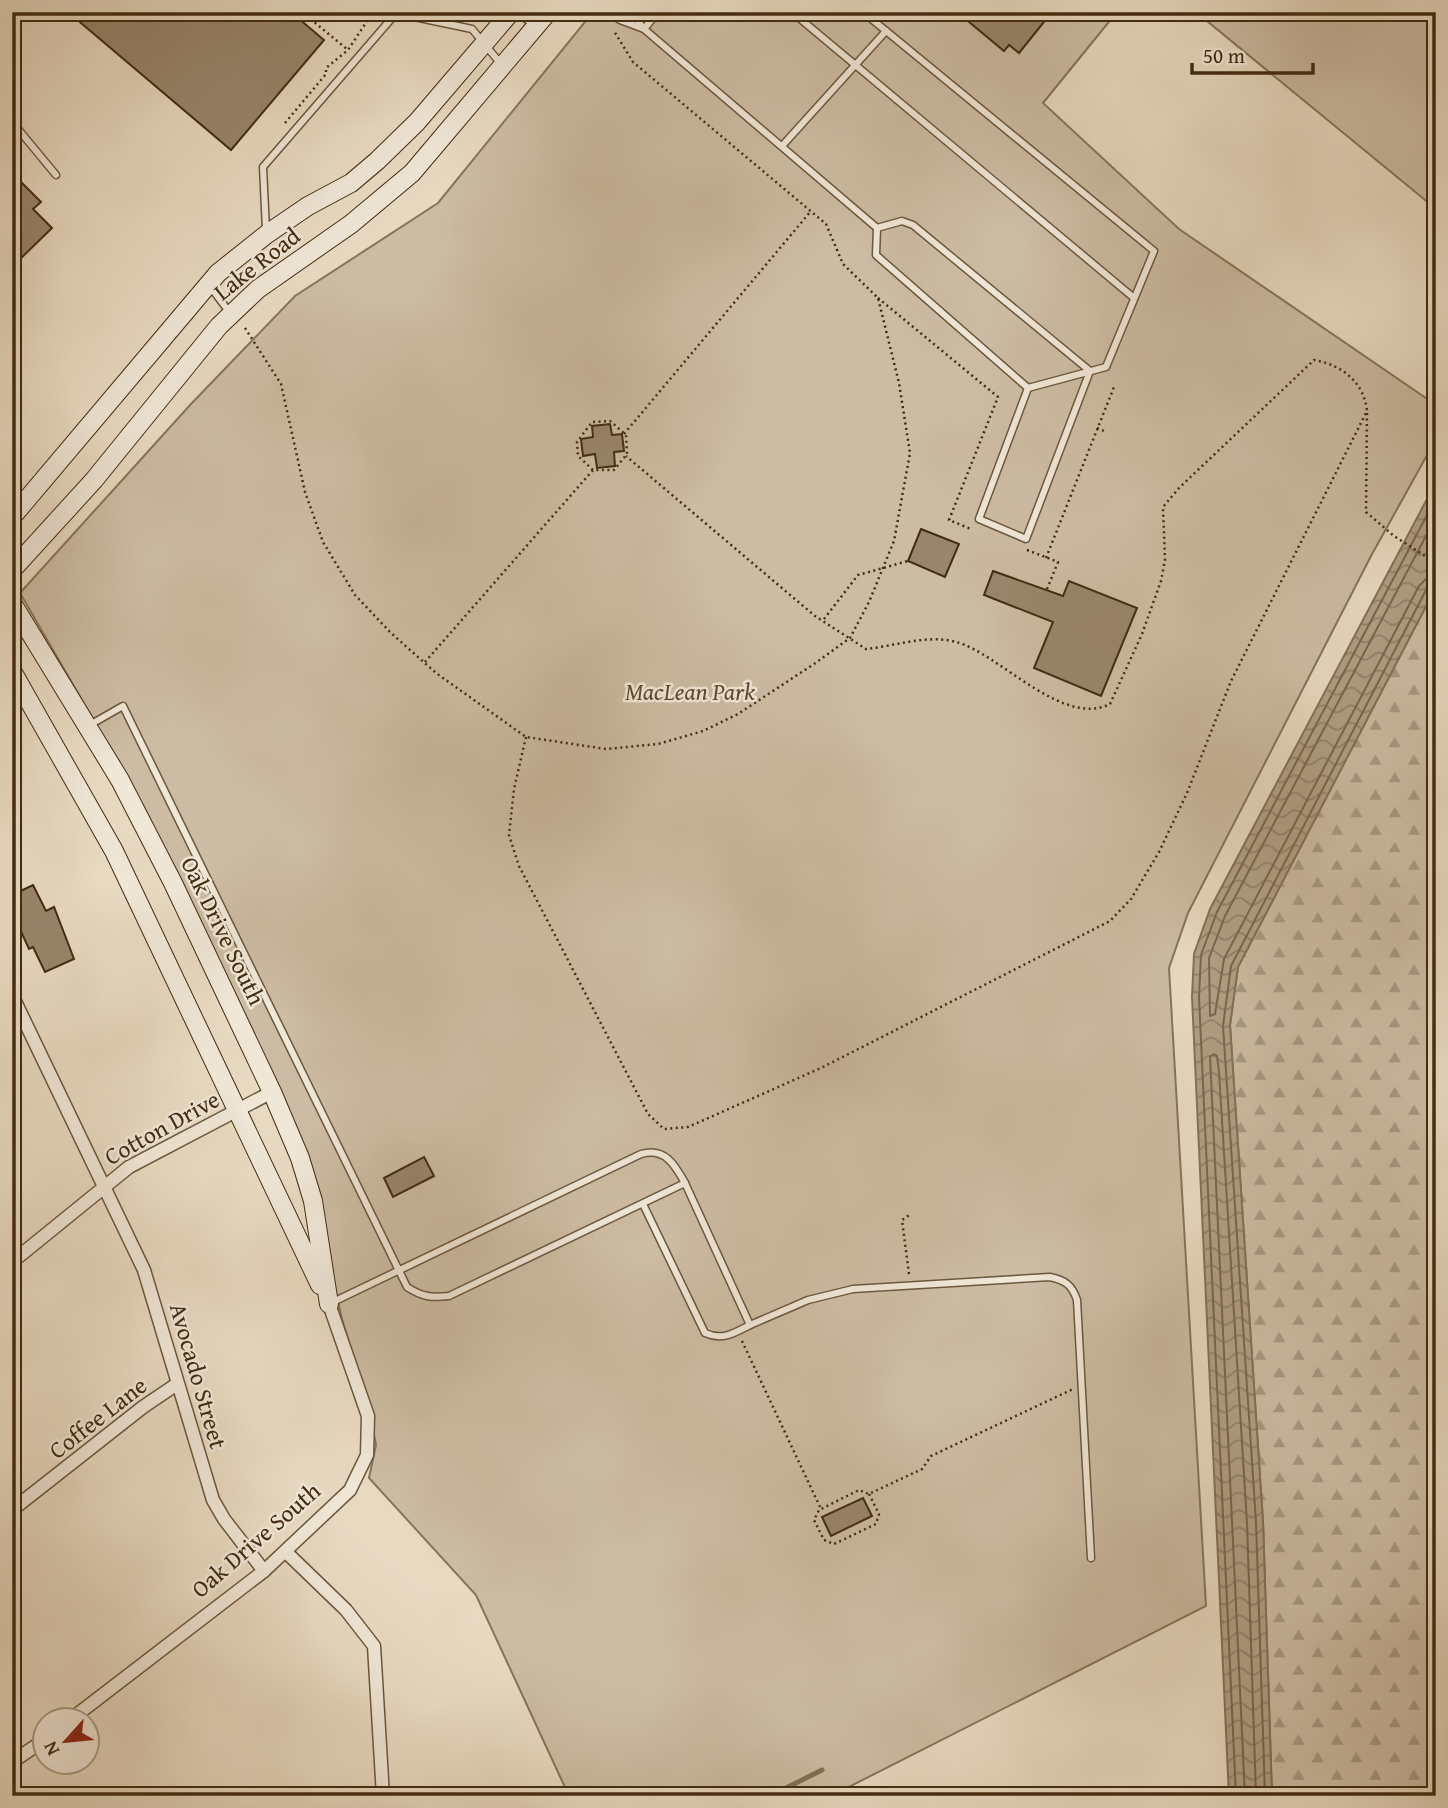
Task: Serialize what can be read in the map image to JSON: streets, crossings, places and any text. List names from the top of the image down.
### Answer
{
  "streets": {
    "street": [
      "Lake Road",
      "Oak Drive South",
      "Cotton Drive",
      "Avocado Street",
      "Coffee Lane"
    ]
  },
  "crossings": [
    ["Oak Drive South", "Cotton Drive"],
    ["Oak Drive South", "Avocado Street"],
    ["Cotton Drive", "Avocado Street"],
    ["Avocado Street", "Coffee Lane"]
  ],
  "parks": ["MacLean Park"],
  "scale_bar": "50 m",
  "north": "bottom left"
}
